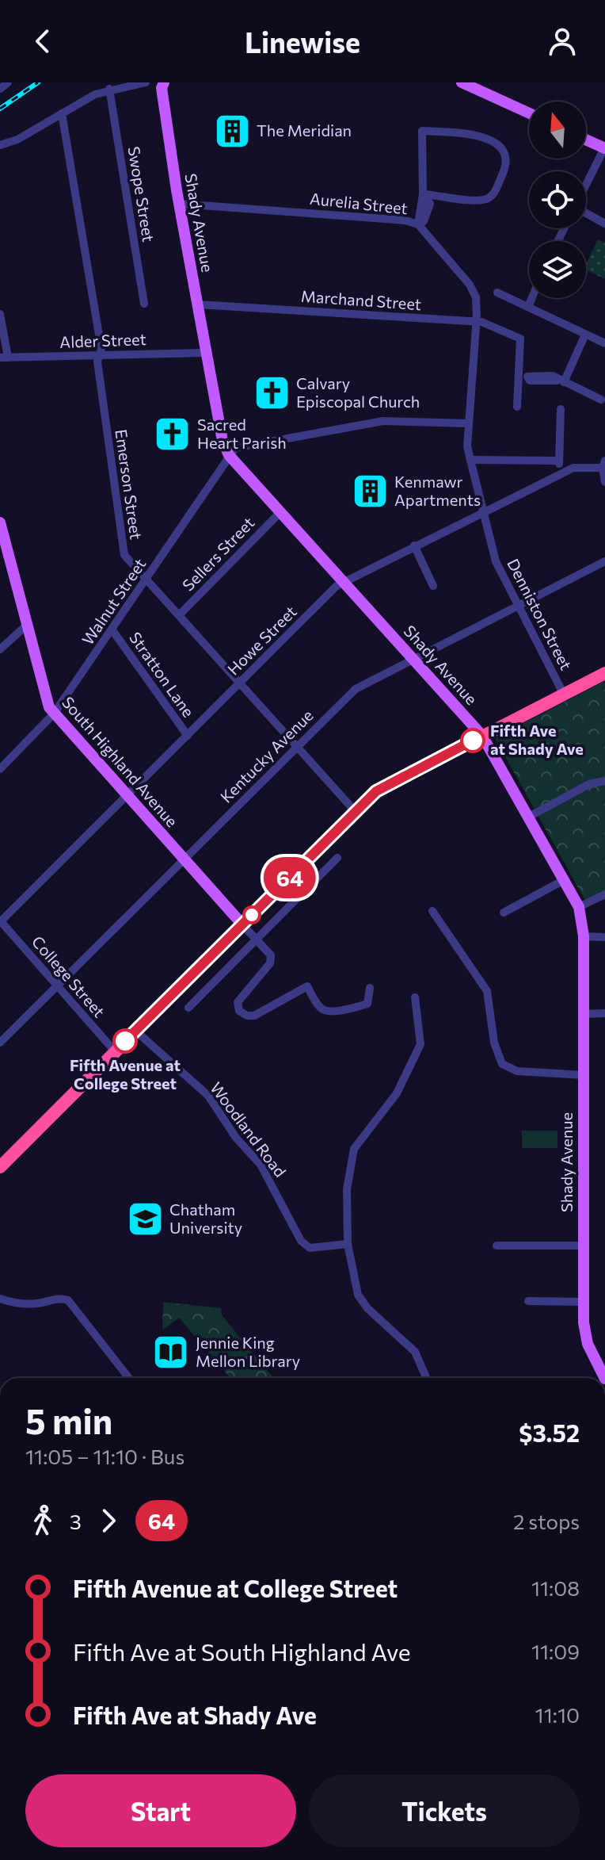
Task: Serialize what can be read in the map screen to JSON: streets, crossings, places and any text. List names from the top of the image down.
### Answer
{
  "streets": {
    "main road": ["Shady Avenue", "South Highland Avenue"],
    "street": [
      "Swope Street",
      "Aurelia Street",
      "Marchand Street",
      "Alder Street",
      "Emerson Street",
      "Sellers Street",
      "Walnut Street",
      "Denniston Street",
      "Howe Street",
      "Stratton Lane",
      "Kentucky Avenue",
      "College Street",
      "Woodland Road"
    ]
  },
  "crossings": [
    ["Aurelia Street", "Shady Avenue"],
    ["Aurelia Street", "Marchand Street"],
    ["Aurelia Street", "Denniston Street"],
    ["Shady Avenue", "Marchand Street"],
    ["Shady Avenue", "Alder Street"],
    ["Shady Avenue", "Sellers Street"],
    ["Shady Avenue", "Walnut Street"],
    ["Shady Avenue", "Howe Street"],
    ["Shady Avenue", "Kentucky Avenue"],
    ["Marchand Street", "Denniston Street"],
    ["Alder Street", "Emerson Street"],
    ["Emerson Street", "Sellers Street"],
    ["Emerson Street", "Walnut Street"],
    ["Emerson Street", "Howe Street"],
    ["Emerson Street", "Kentucky Avenue"],
    ["Walnut Street", "Stratton Lane"],
    ["Walnut Street", "South Highland Avenue"],
    ["Denniston Street", "Howe Street"],
    ["Denniston Street", "Kentucky Avenue"],
    ["Howe Street", "Stratton Lane"],
    ["Howe Street", "South Highland Avenue"],
    ["Howe Street", "College Street"],
    ["Kentucky Avenue", "South Highland Avenue"],
    ["Kentucky Avenue", "College Street"]
  ],
  "places": {
    "building": ["The Meridian", "Kenmawr Apartments"],
    "church": ["Calvary Episcopal Church", "Sacred Heart Parish"],
    "other": ["Fifth Ave at Shady Ave", "Fifth Avenue at College Street"],
    "school or university": ["Chatham University"],
    "library": ["Jennie King Mellon Library"]
  },
  "lines": ["bus line 64"],
  "north": "top",
  "page": {
    "header": "Linewise",
    "on_map": "64",
    "heading": ["5 min", "11:05 – 11:10 · Bus", "$3.52"],
    "legs": ["3", "64", "2 stops"],
    "list": [
      {
        "name": "Fifth Avenue at College Street",
        "value": "11:08"
      },
      {
        "name": "Fifth Ave at South Highland Ave",
        "value": "11:09"
      },
      {
        "name": "Fifth Ave at Shady Ave",
        "value": "11:10"
      }
    ],
    "buttons": ["Start", "Tickets"]
  }
}
